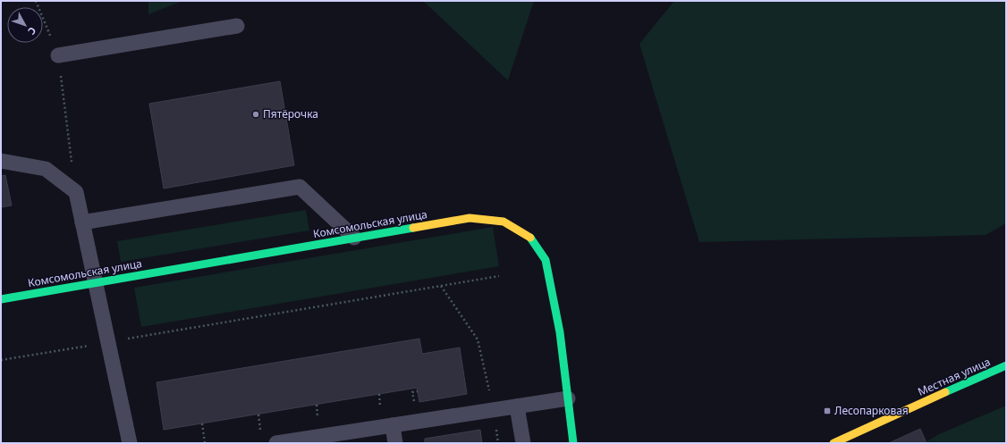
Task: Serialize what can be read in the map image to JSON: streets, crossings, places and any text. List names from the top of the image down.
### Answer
{
  "streets": {
    "main road": ["Комсомольская улица", "Местная улица"]
  },
  "places": {
    "other": ["Пятёрочка"],
    "transit": ["Лесопарковая"]
  },
  "north": "bottom right"
}
